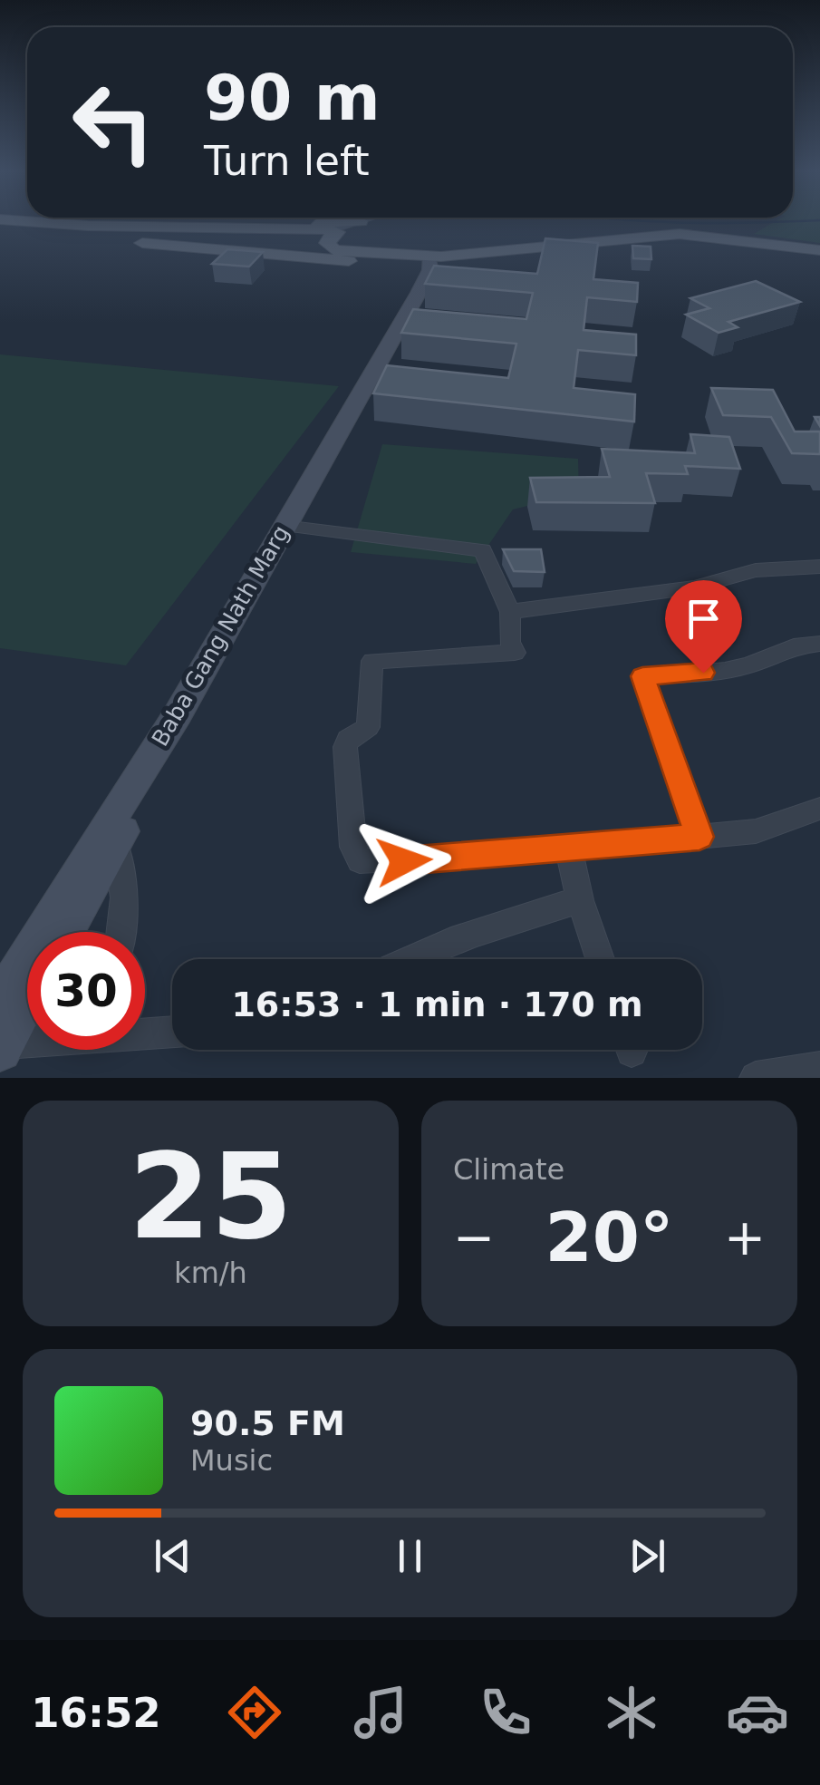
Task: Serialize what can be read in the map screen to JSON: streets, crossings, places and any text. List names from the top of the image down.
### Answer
{
  "streets": {
    "street": ["Baba Gang Nath Marg"]
  },
  "page": {
    "turn": ["90 m", "Turn left"],
    "limit": "30",
    "trip": "16:53 · 1 min · 170 m",
    "tile": [
      ["25", "km/h"],
      "Climate"
    ],
    "heat": ["−", "20°", "+"],
    "song": ["90.5 FM", "Music"],
    "tabs": "16:52"
  }
}
